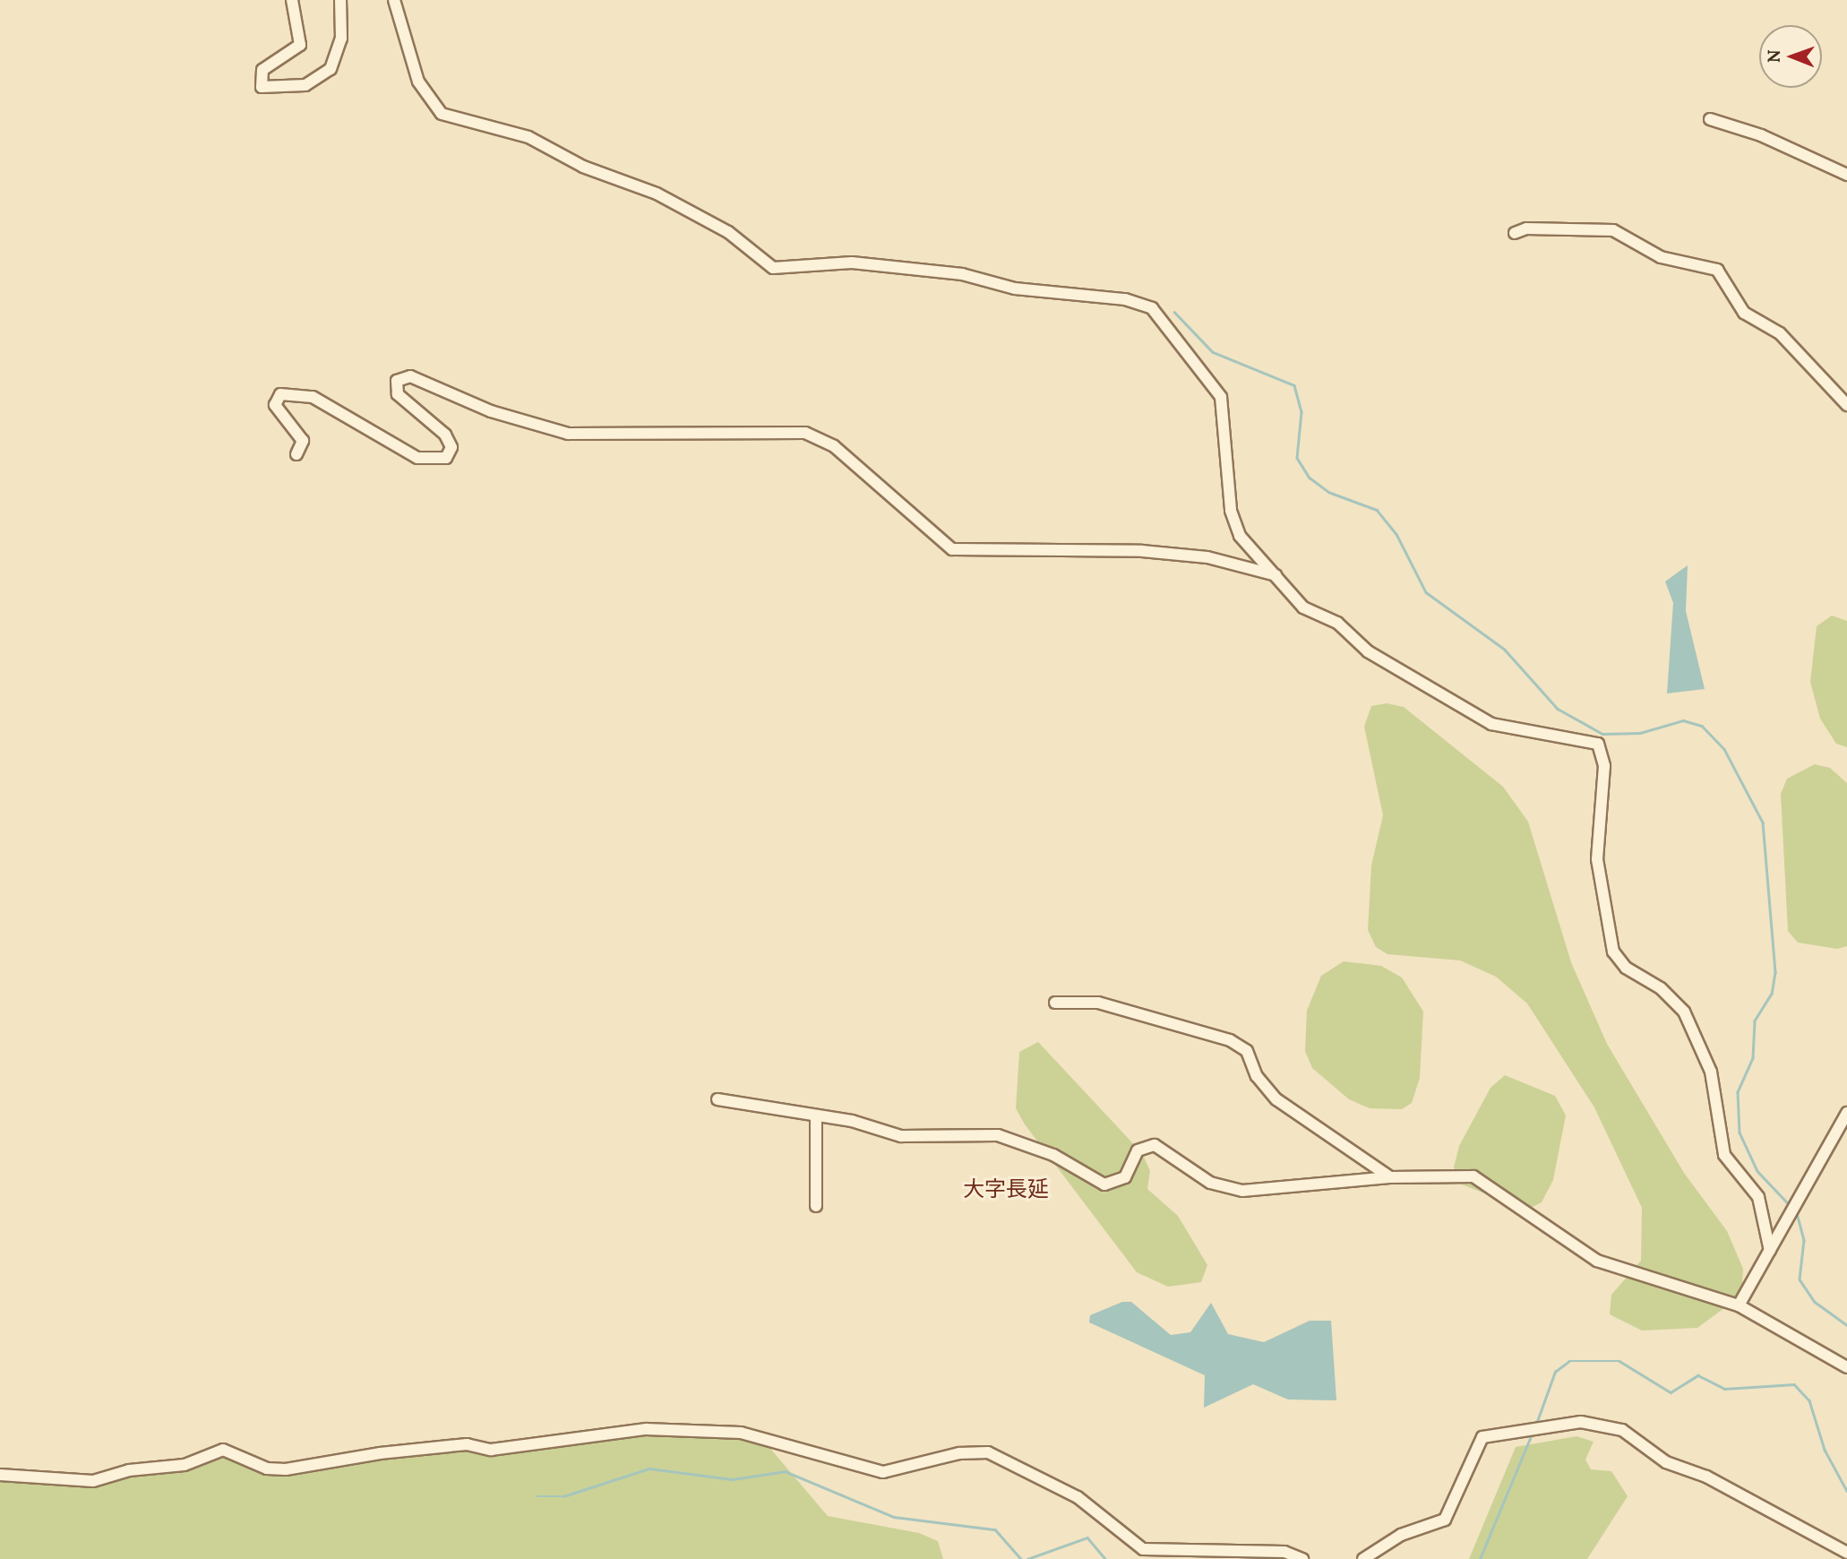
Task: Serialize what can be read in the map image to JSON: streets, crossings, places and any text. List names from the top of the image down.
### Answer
{
  "districts": ["大字長延"],
  "north": "left"
}
